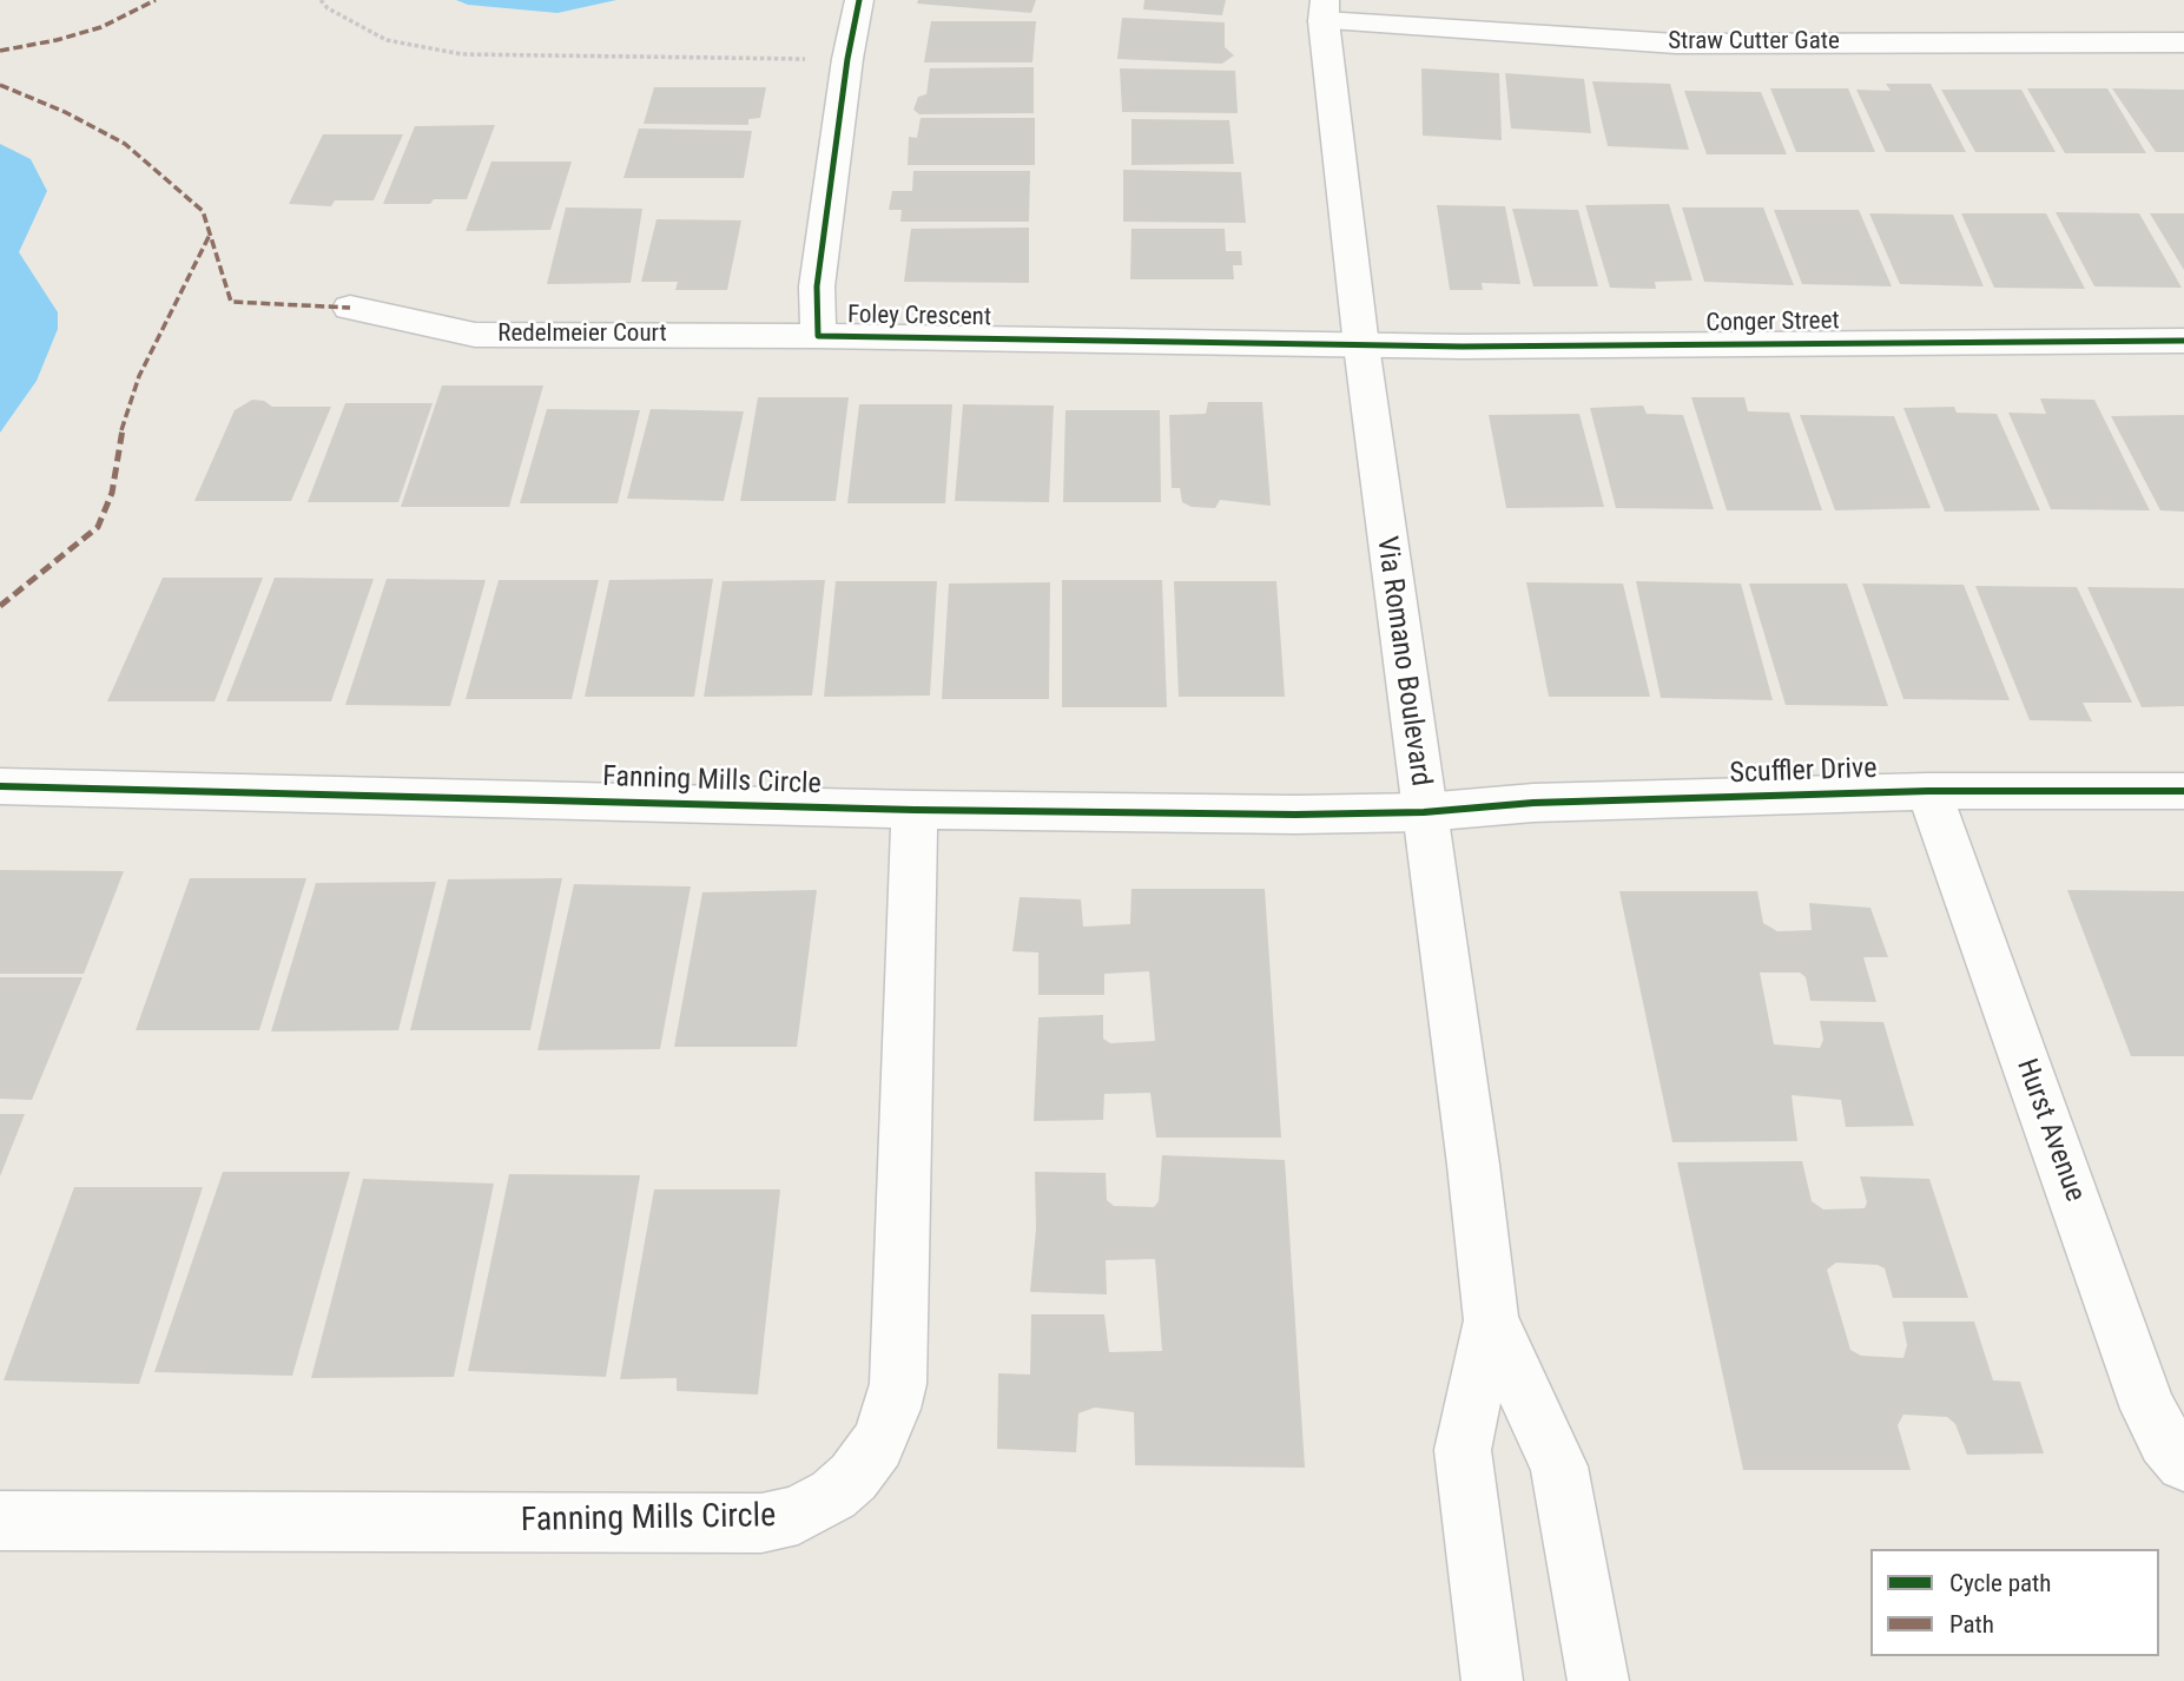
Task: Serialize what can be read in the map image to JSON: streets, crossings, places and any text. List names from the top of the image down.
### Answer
{
  "streets": {
    "street": [
      "Straw Cutter Gate",
      "Foley Crescent",
      "Conger Street",
      "Redelmeier Court",
      "Via Romano Boulevard",
      "Scuffler Drive",
      "Fanning Mills Circle",
      "Hurst Avenue"
    ]
  },
  "crossings": [
    ["Straw Cutter Gate", "Via Romano Boulevard"],
    ["Foley Crescent", "Conger Street"],
    ["Foley Crescent", "Redelmeier Court"],
    ["Foley Crescent", "Via Romano Boulevard"],
    ["Conger Street", "Via Romano Boulevard"],
    ["Via Romano Boulevard", "Scuffler Drive"],
    ["Via Romano Boulevard", "Fanning Mills Circle"],
    ["Scuffler Drive", "Fanning Mills Circle"],
    ["Scuffler Drive", "Hurst Avenue"]
  ],
  "legend": ["Cycle path", "Path"]
}
